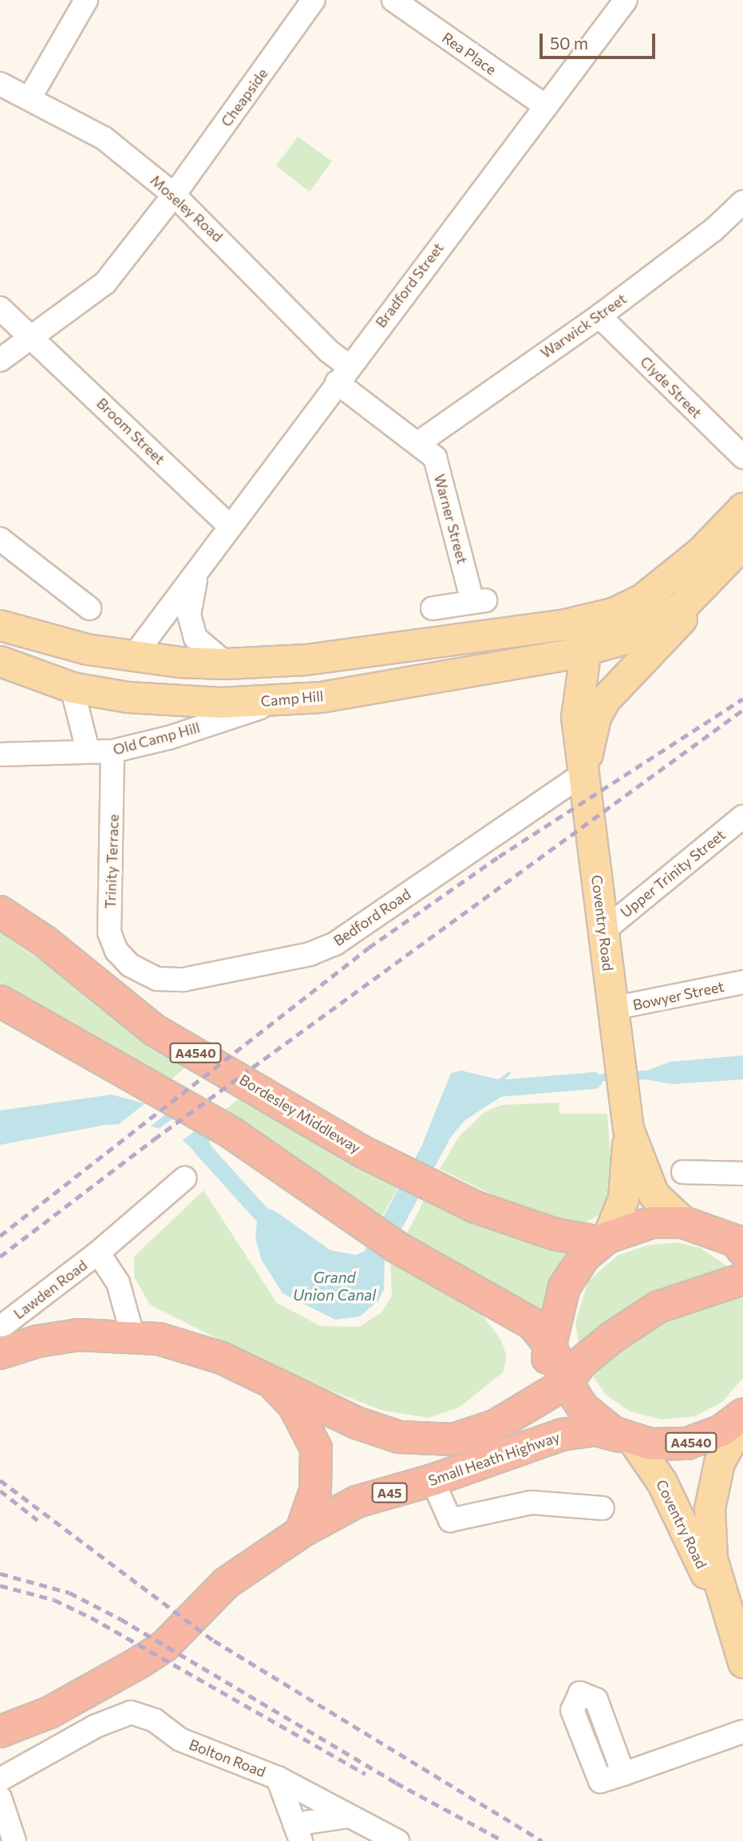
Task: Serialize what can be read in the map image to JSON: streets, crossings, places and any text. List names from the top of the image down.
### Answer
{
  "streets": {
    "highway": [
      "A4540",
      "Bordesley Middleway",
      "Small Heath Highway",
      "A45"
    ],
    "main road": ["Camp Hill", "Coventry Road"],
    "street": [
      "Rea Place",
      "Cheapside",
      "Moseley Road",
      "Bradford Street",
      "Warwick Street",
      "Clyde Street",
      "Broom Street",
      "Warner Street",
      "Old Camp Hill",
      "Trinity Terrace",
      "Upper Trinity Street",
      "Bedford Road",
      "Bowyer Street",
      "Lawden Road",
      "Bolton Road"
    ]
  },
  "crossings": [
    ["Rea Place", "Bradford Street"],
    ["Cheapside", "Moseley Road"],
    ["Cheapside", "Broom Street"],
    ["Moseley Road", "Bradford Street"],
    ["Moseley Road", "Warner Street"],
    ["Bradford Street", "Broom Street"],
    ["Bradford Street", "Warner Street"],
    ["Warwick Street", "Clyde Street"],
    ["Warwick Street", "Warner Street"],
    ["Camp Hill", "Old Camp Hill"],
    ["Camp Hill", "Coventry Road"],
    ["Old Camp Hill", "Trinity Terrace"],
    ["Trinity Terrace", "Bedford Road"],
    ["Upper Trinity Street", "Coventry Road"],
    ["Bedford Road", "Coventry Road"],
    ["Coventry Road", "Bowyer Street"],
    ["Coventry Road", "A4540"],
    ["Coventry Road", "Bordesley Middleway"],
    ["Coventry Road", "Small Heath Highway"],
    ["A4540", "Bordesley Middleway"],
    ["A4540", "Small Heath Highway"],
    ["Lawden Road", "Small Heath Highway"]
  ],
  "water": ["Grand Union Canal"],
  "scale_bar": "50 m"
}
